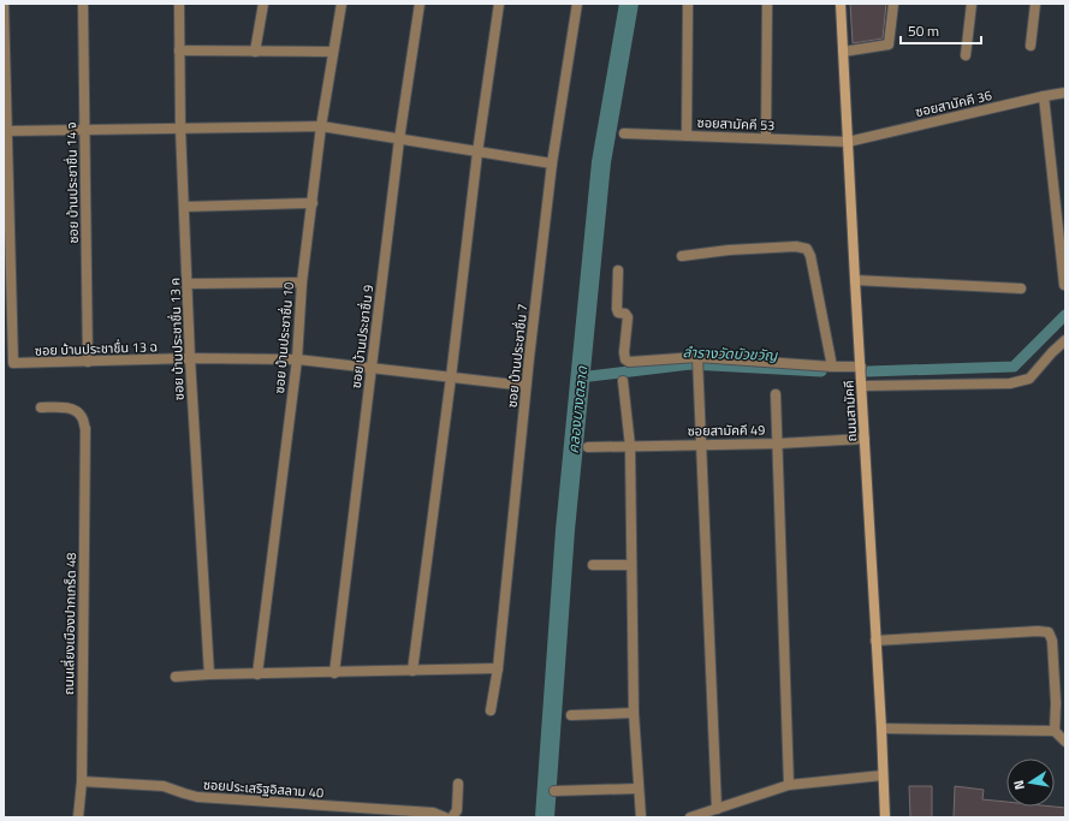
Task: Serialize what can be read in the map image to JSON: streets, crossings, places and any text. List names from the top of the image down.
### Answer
{
  "streets": {
    "main road": ["ถนนสามัคคี"],
    "street": [
      "ซอยสามัคคี 36",
      "ซอยสามัคคี 53",
      "ซอย บ้านประชาชื่น 14 จ",
      "ซอย บ้านประชาชื่น 9",
      "ซอย บ้านประชาชื่น 10",
      "ซอย บ้านประชาชื่น 13 ค",
      "ซอย บ้านประชาชื่น 13 ฉ",
      "ซอย บ้านประชาชื่น 7",
      "ซอยสามัคคี 49",
      "ถนนเลี่ยงเมืองปากเกร็ด 48",
      "ซอยประเสริฐอิสลาม 40"
    ]
  },
  "crossings": [
    ["ซอยสามัคคี 36", "ซอยสามัคคี 53"],
    ["ซอยสามัคคี 36", "ถนนสามัคคี"],
    ["ซอยสามัคคี 53", "ถนนสามัคคี"],
    ["ซอย บ้านประชาชื่น 14 จ", "ซอย บ้านประชาชื่น 13 ฉ"],
    ["ซอย บ้านประชาชื่น 9", "ซอย บ้านประชาชื่น 13 ฉ"],
    ["ซอย บ้านประชาชื่น 10", "ซอย บ้านประชาชื่น 13 ฉ"],
    ["ซอย บ้านประชาชื่น 13 ค", "ซอย บ้านประชาชื่น 13 ฉ"],
    ["ซอย บ้านประชาชื่น 13 ฉ", "ซอย บ้านประชาชื่น 7"],
    ["ถนนสามัคคี", "ซอยสามัคคี 49"],
    ["ถนนเลี่ยงเมืองปากเกร็ด 48", "ซอยประเสริฐอิสลาม 40"]
  ],
  "water": ["ลำรางวัดบัวขวัญ", "คลองบางตลาด"],
  "scale_bar": "50 m",
  "north": "left"
}
